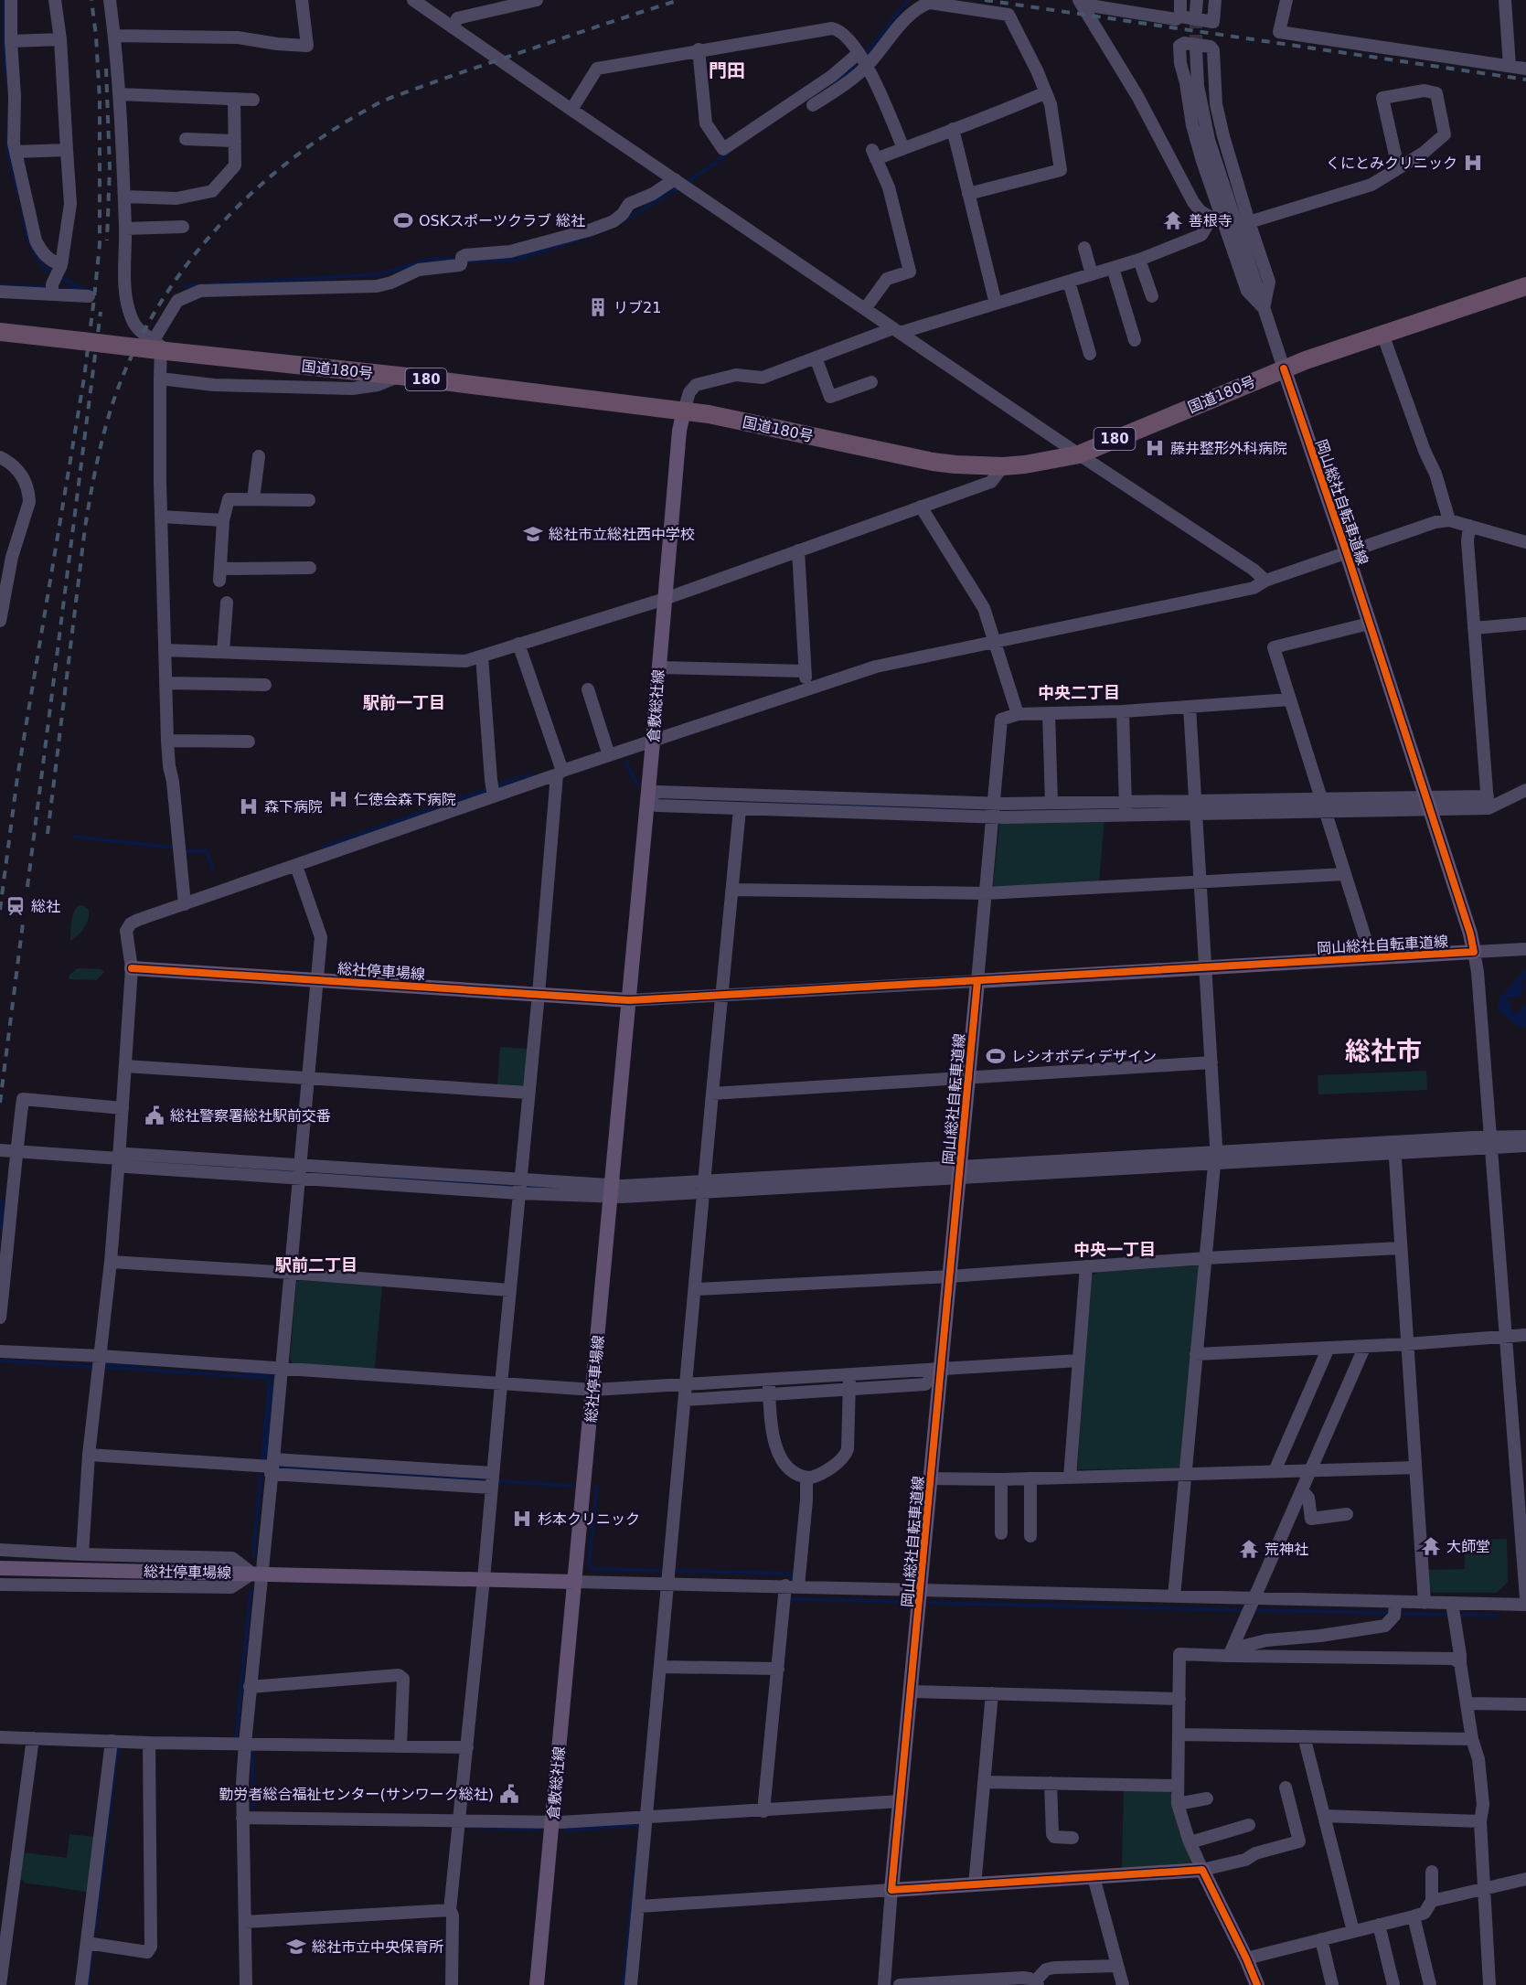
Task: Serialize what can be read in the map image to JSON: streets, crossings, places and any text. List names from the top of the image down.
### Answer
{
  "streets": {
    "highway": ["国道180号", "180"],
    "main road": ["岡山総社自転車道線", "倉敷総社線", "総社停車場線"]
  },
  "crossings": [
    ["国道180号", "岡山総社自転車道線"],
    ["国道180号", "倉敷総社線"],
    ["倉敷総社線", "総社停車場線"]
  ],
  "districts": [
    "門田",
    "中央二丁目",
    "駅前一丁目",
    "総社市",
    "中央一丁目",
    "駅前二丁目"
  ],
  "places": {
    "hospital": [
      "くにとみクリニック",
      "藤井整形外科病院",
      "仁徳会森下病院",
      "森下病院",
      "杉本クリニック"
    ],
    "sports": ["OSKスポーツクラブ 総社", "レシオボディデザイン"],
    "temple": ["善根寺", "大師堂", "荒神社"],
    "building": ["リブ21"],
    "school or university": ["総社市立総社西中学校", "総社市立中央保育所"],
    "station": ["総社"],
    "public building": ["総社警察署総社駅前交番", "勤労者総合福祉センター(サンワーク総社)"]
  }
}
